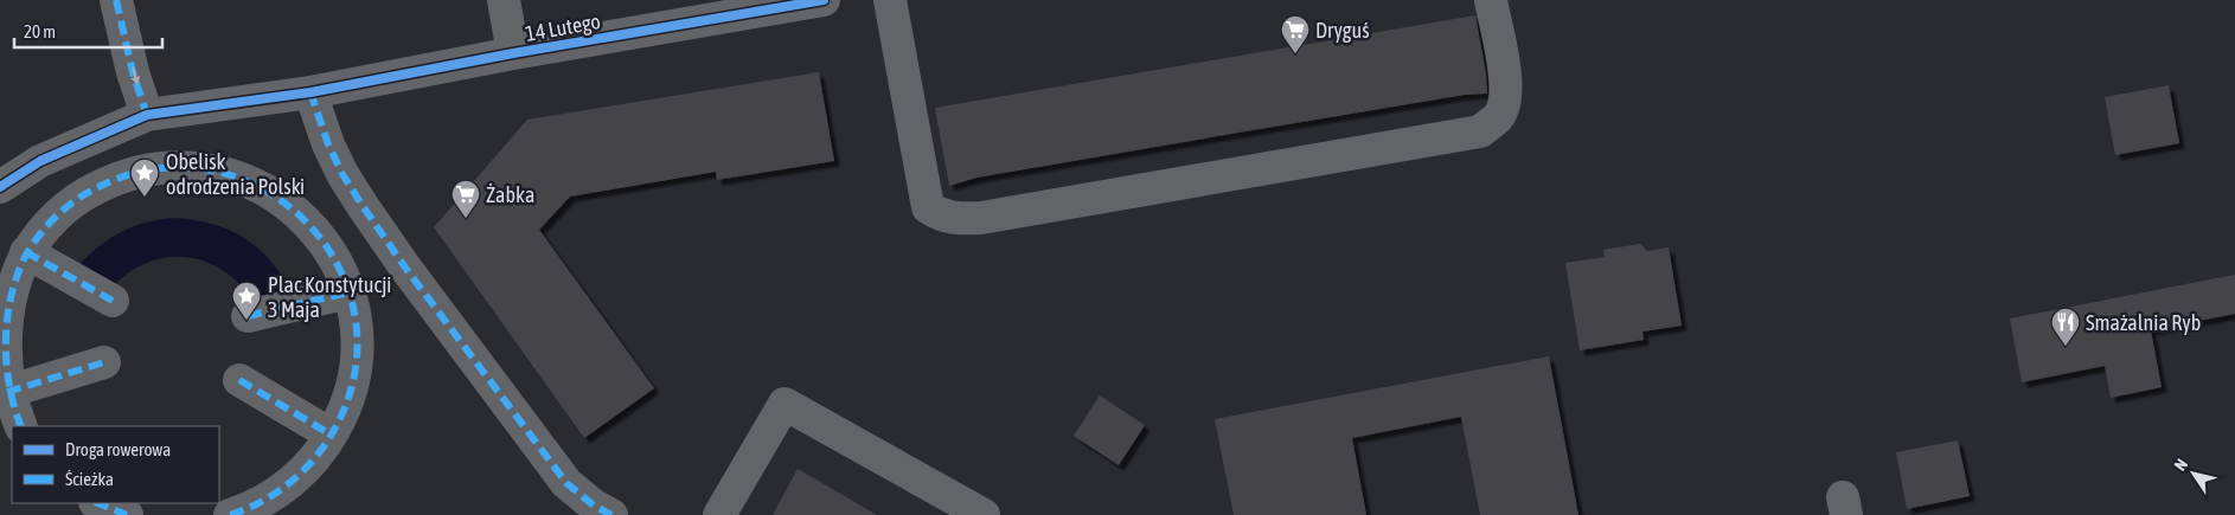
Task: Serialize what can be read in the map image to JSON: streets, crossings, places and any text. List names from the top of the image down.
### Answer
{
  "streets": {
    "street": ["14 Lutego"]
  },
  "places": {
    "supermarket": ["Dryguś", "Żabka"],
    "place": ["Obelisk odrodzenia Polski", "Plac Konstytucji 3 Maja"],
    "restaurant": ["Smażalnia Ryb"]
  },
  "legend": ["Droga rowerowa", "Ścieżka"],
  "scale_bar": "20 m",
  "north": "top left"
}
